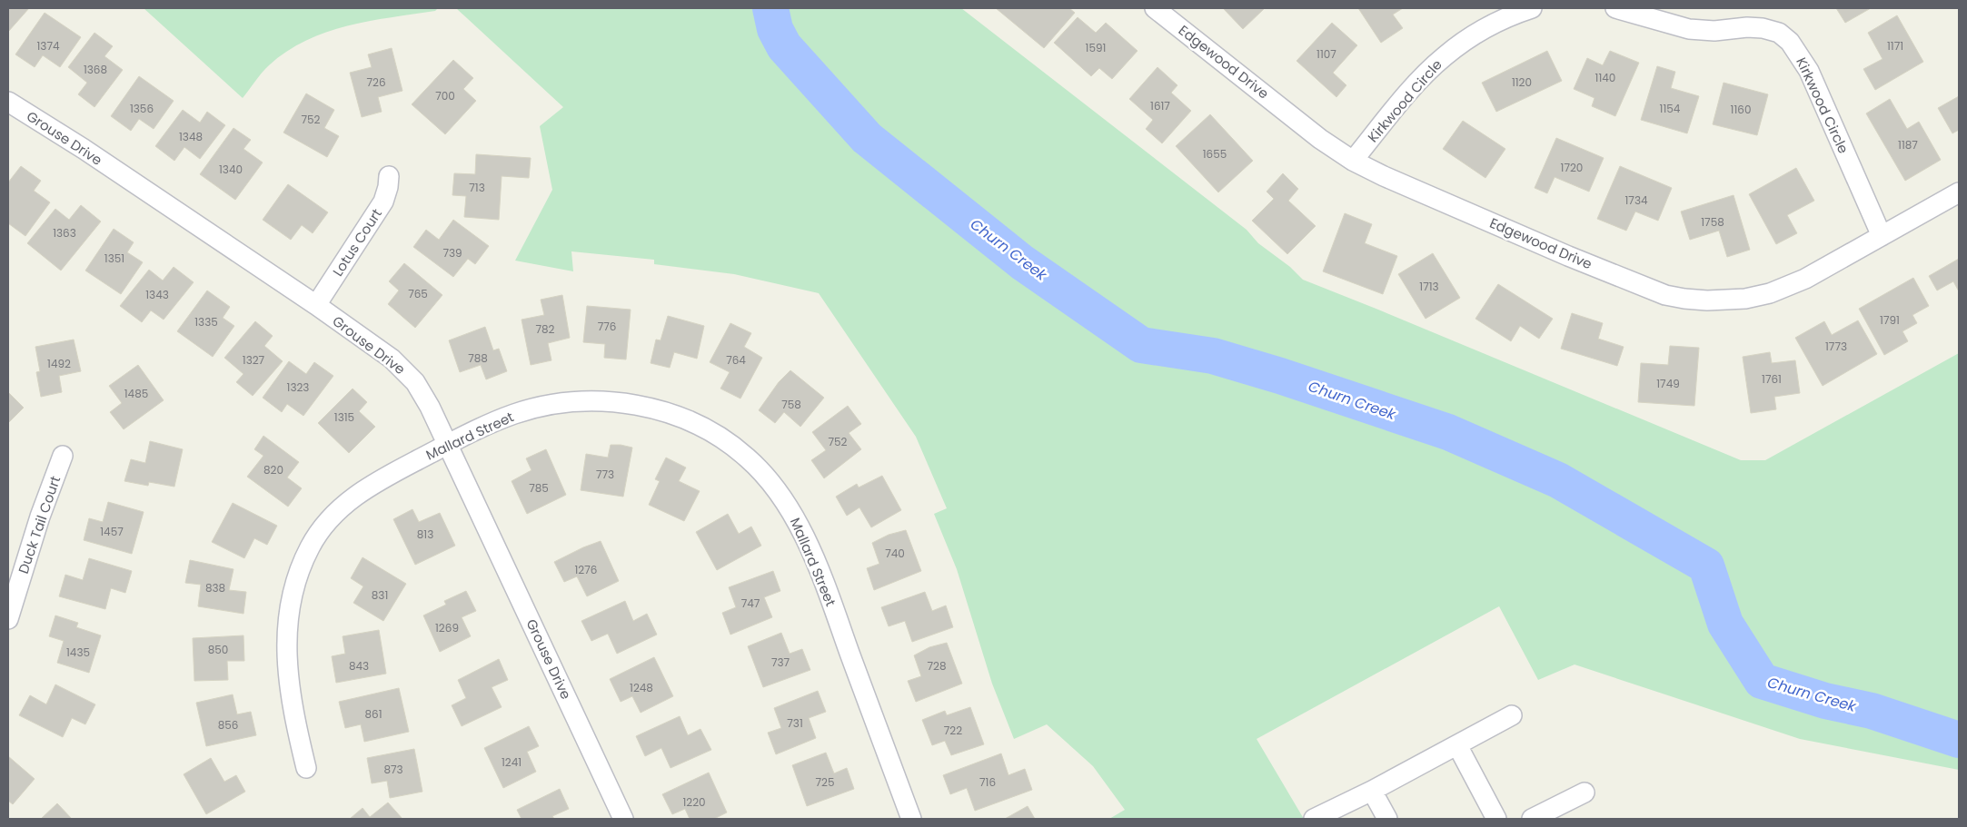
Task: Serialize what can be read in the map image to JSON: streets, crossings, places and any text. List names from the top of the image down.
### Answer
{
  "streets": {
    "street": [
      "Edgewood Drive",
      "Kirkwood Circle",
      "Grouse Drive",
      "Lotus Court",
      "Mallard Street",
      "Duck Tail Court"
    ]
  },
  "crossings": [
    ["Edgewood Drive", "Kirkwood Circle"],
    ["Grouse Drive", "Lotus Court"],
    ["Grouse Drive", "Mallard Street"]
  ],
  "water": ["Churn Creek"],
  "house_numbers": [
    "1374",
    "1171",
    "1591",
    "1107",
    "1368",
    "1140",
    "726",
    "1120",
    "700",
    "1617",
    "1356",
    "1154",
    "1160",
    "752",
    "1348",
    "1187",
    "1655",
    "1720",
    "1340",
    "713",
    "1734",
    "1758",
    "1363",
    "739",
    "1351",
    "1713",
    "765",
    "1343",
    "1791",
    "1335",
    "776",
    "782",
    "1773",
    "788",
    "1327",
    "764",
    "1492",
    "1761",
    "1749",
    "1323",
    "1485",
    "758",
    "1315",
    "752",
    "820",
    "773",
    "785",
    "1457",
    "813",
    "740",
    "1276",
    "838",
    "831",
    "747",
    "1269",
    "850",
    "1435",
    "737",
    "843",
    "728",
    "1248",
    "861",
    "731",
    "856",
    "722",
    "1241",
    "873",
    "725",
    "716",
    "1220"
  ]
}
